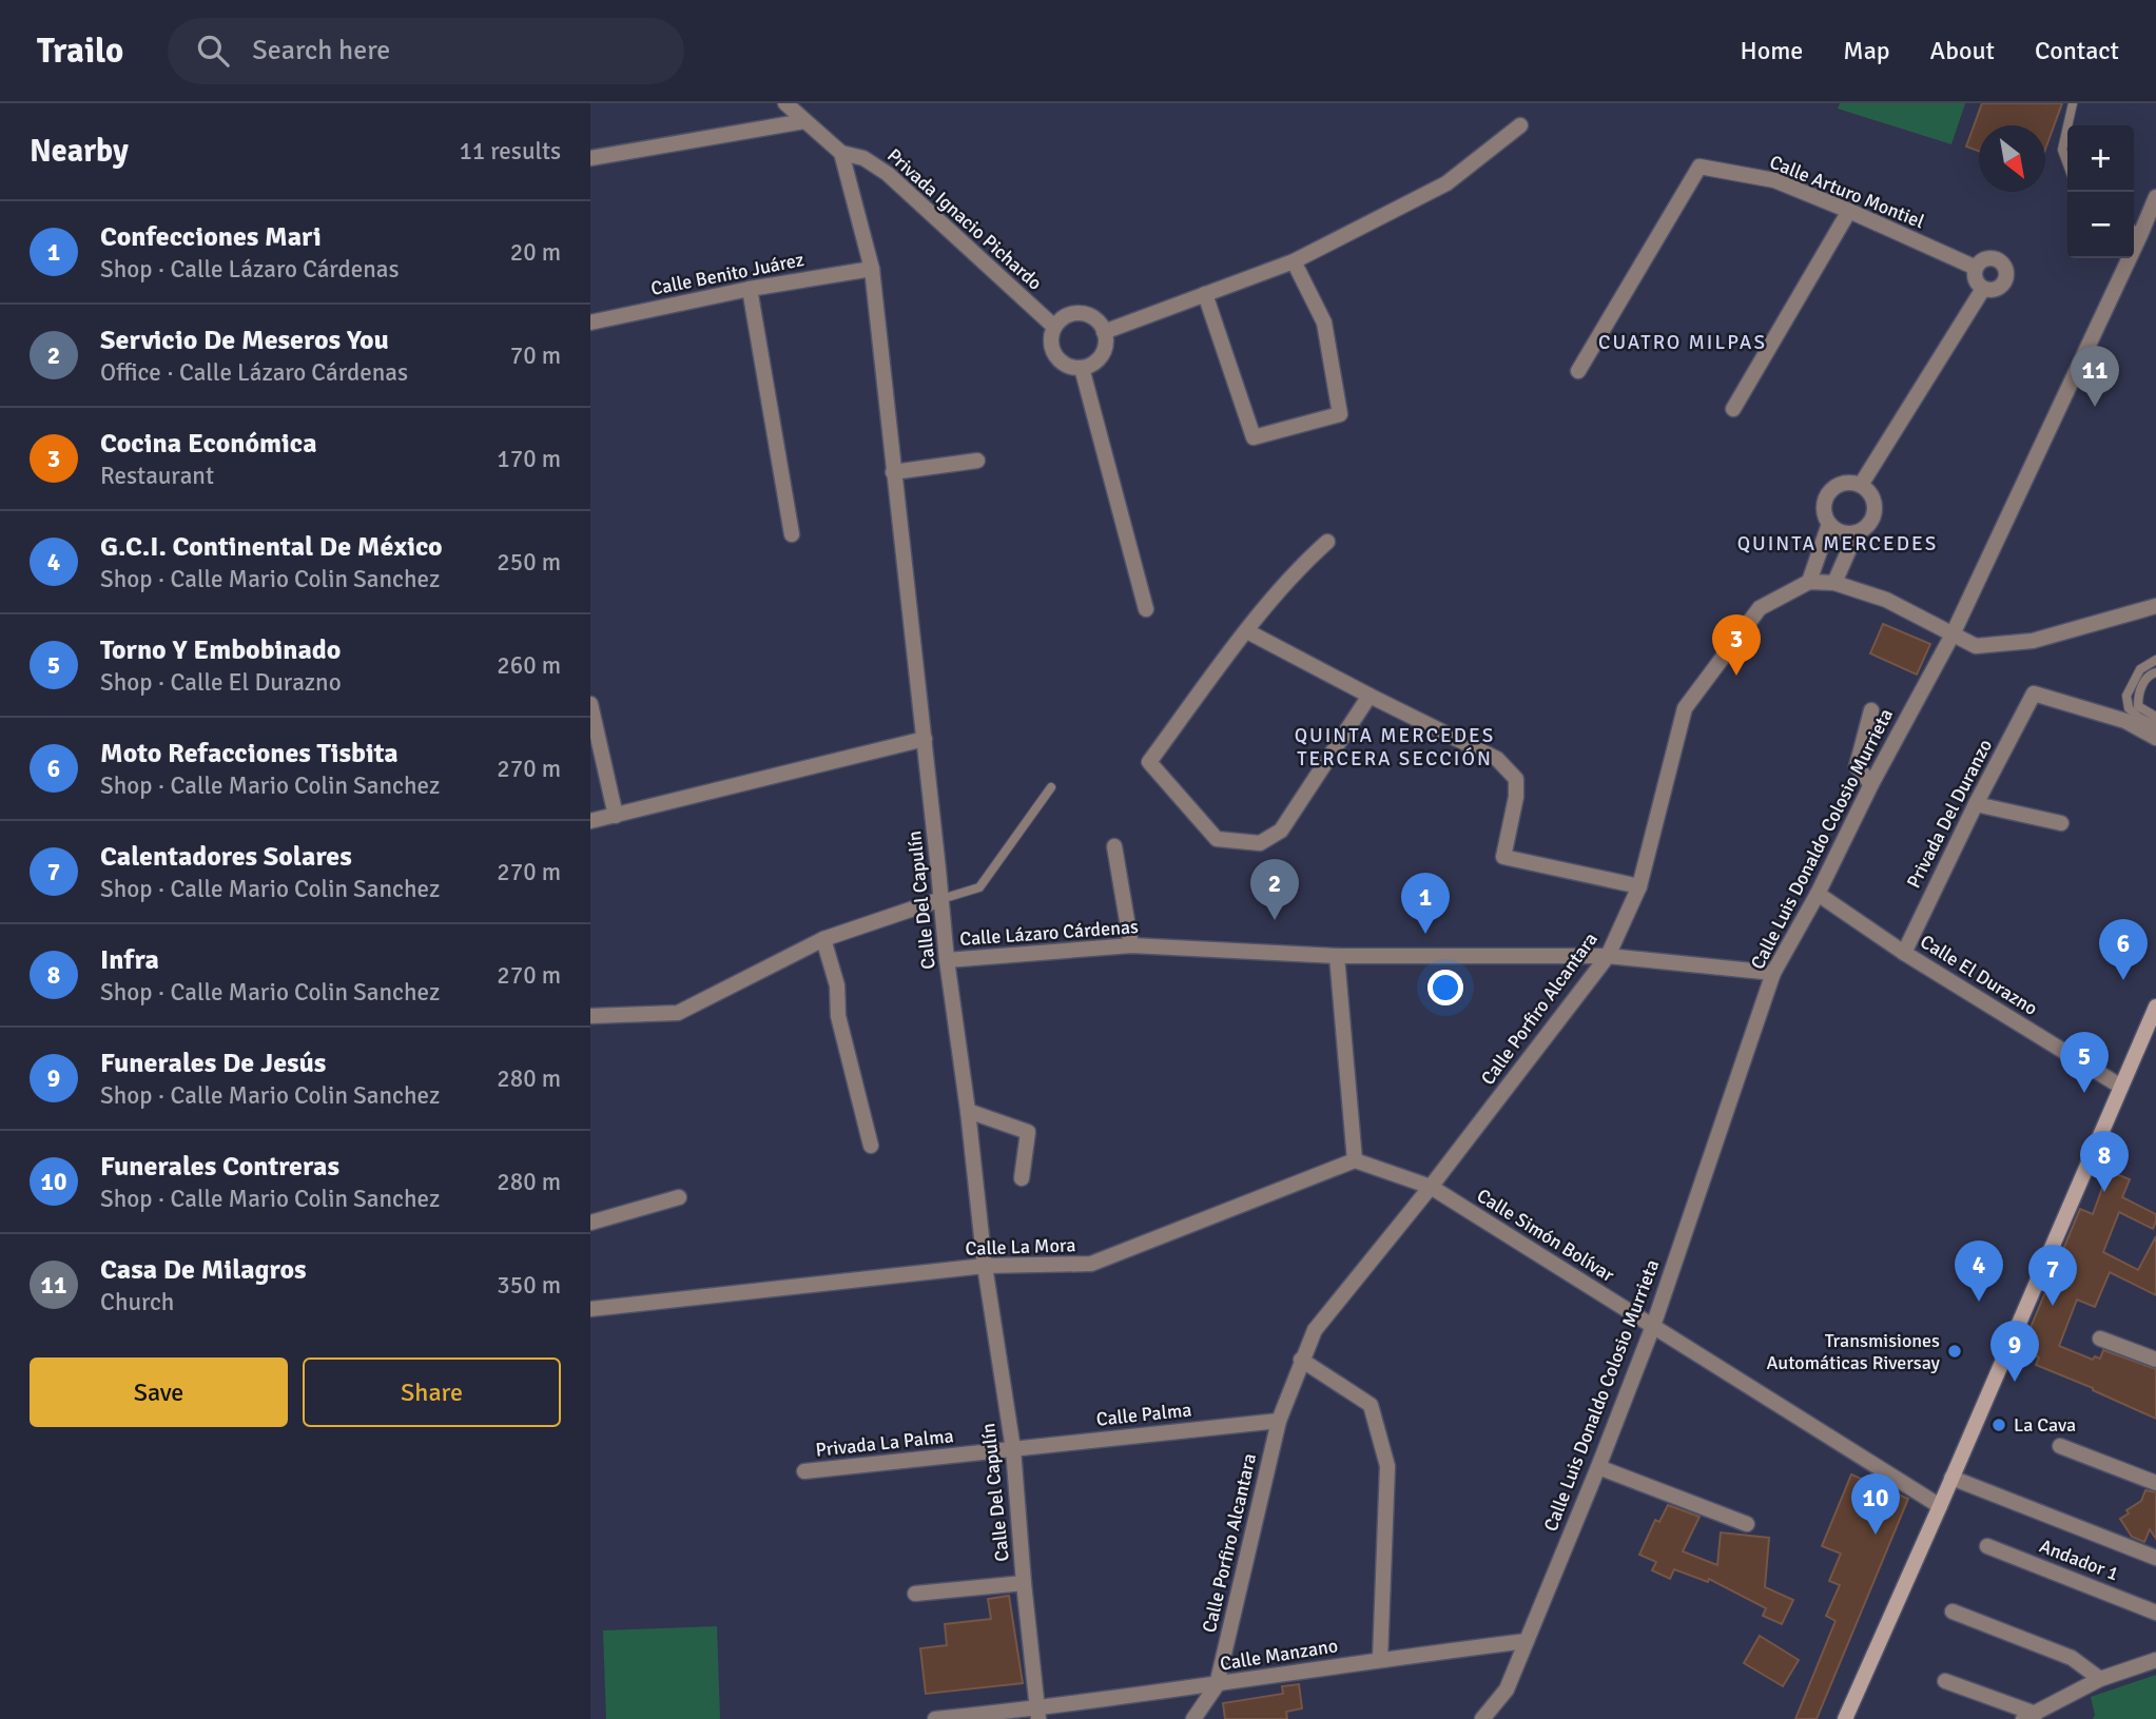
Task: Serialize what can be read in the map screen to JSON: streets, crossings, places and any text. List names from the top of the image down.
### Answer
{
  "streets": {
    "street": [
      "Calle Arturo Montiel",
      "Privada Ignacio Pichardo",
      "Calle Benito Juárez",
      "Privada Del Duranzo",
      "Calle Luis Donaldo Colosio Murrieta",
      "Calle Del Capulín",
      "Calle Lázaro Cárdenas",
      "Calle El Durazno",
      "Calle Porfiro Alcantara",
      "Calle Simón Bolívar",
      "Calle La Mora",
      "Calle Palma",
      "Privada La Palma",
      "Andador 1",
      "Calle Manzano"
    ]
  },
  "crossings": [
    ["Privada Ignacio Pichardo", "Calle Del Capulín"],
    ["Calle Benito Juárez", "Calle Del Capulín"],
    ["Privada Del Duranzo", "Calle El Durazno"],
    ["Calle Luis Donaldo Colosio Murrieta", "Calle Lázaro Cárdenas"],
    ["Calle Luis Donaldo Colosio Murrieta", "Calle El Durazno"],
    ["Calle Luis Donaldo Colosio Murrieta", "Calle Simón Bolívar"],
    ["Calle Luis Donaldo Colosio Murrieta", "Calle Manzano"],
    ["Calle Del Capulín", "Calle Lázaro Cárdenas"],
    ["Calle Del Capulín", "Calle La Mora"],
    ["Calle Del Capulín", "Calle Palma"],
    ["Calle Del Capulín", "Privada La Palma"],
    ["Calle Del Capulín", "Calle Manzano"],
    ["Calle Lázaro Cárdenas", "Calle Porfiro Alcantara"],
    ["Calle Porfiro Alcantara", "Calle Simón Bolívar"],
    ["Calle Porfiro Alcantara", "Calle Palma"],
    ["Calle Porfiro Alcantara", "Calle Manzano"],
    ["Calle Palma", "Privada La Palma"]
  ],
  "districts": ["CUATRO MILPAS", "QUINTA MERCEDES", "QUINTA MERCEDES TERCERA SECCIÓN"],
  "places": ["Transmisiones Automáticas Riversay", "La Cava"],
  "north": "bottom right",
  "page": {
    "header": "Trailo",
    "search": "Search here",
    "nav": [
      "Home",
      "Map",
      "About",
      "Contact"
    ],
    "heading": ["Nearby", "11 results"],
    "map_buttons": ["+", "−"],
    "list": [
      {
        "mark": "1",
        "name": "Confecciones Mari",
        "note": "Shop · Calle Lázaro Cárdenas",
        "value": "20 m"
      },
      {
        "mark": "2",
        "name": "Servicio De Meseros You",
        "note": "Office · Calle Lázaro Cárdenas",
        "value": "70 m"
      },
      {
        "mark": "3",
        "name": "Cocina Económica",
        "note": "Restaurant",
        "value": "170 m"
      },
      {
        "mark": "4",
        "name": "G.C.I. Continental De México",
        "note": "Shop · Calle Mario Colin Sanchez",
        "value": "250 m"
      },
      {
        "mark": "5",
        "name": "Torno Y Embobinado",
        "note": "Shop · Calle El Durazno",
        "value": "260 m"
      },
      {
        "mark": "6",
        "name": "Moto Refacciones Tisbita",
        "note": "Shop · Calle Mario Colin Sanchez",
        "value": "270 m"
      },
      {
        "mark": "7",
        "name": "Calentadores Solares",
        "note": "Shop · Calle Mario Colin Sanchez",
        "value": "270 m"
      },
      {
        "mark": "8",
        "name": "Infra",
        "note": "Shop · Calle Mario Colin Sanchez",
        "value": "270 m"
      },
      {
        "mark": "9",
        "name": "Funerales De Jesús",
        "note": "Shop · Calle Mario Colin Sanchez",
        "value": "280 m"
      },
      {
        "mark": "10",
        "name": "Funerales Contreras",
        "note": "Shop · Calle Mario Colin Sanchez",
        "value": "280 m"
      },
      {
        "mark": "11",
        "name": "Casa De Milagros",
        "note": "Church",
        "value": "350 m"
      }
    ],
    "pins": [
      "11",
      "3",
      "2",
      "1",
      "6",
      "5",
      "8",
      "4",
      "7",
      "9",
      "10"
    ],
    "buttons": ["Save", "Share"]
  }
}
